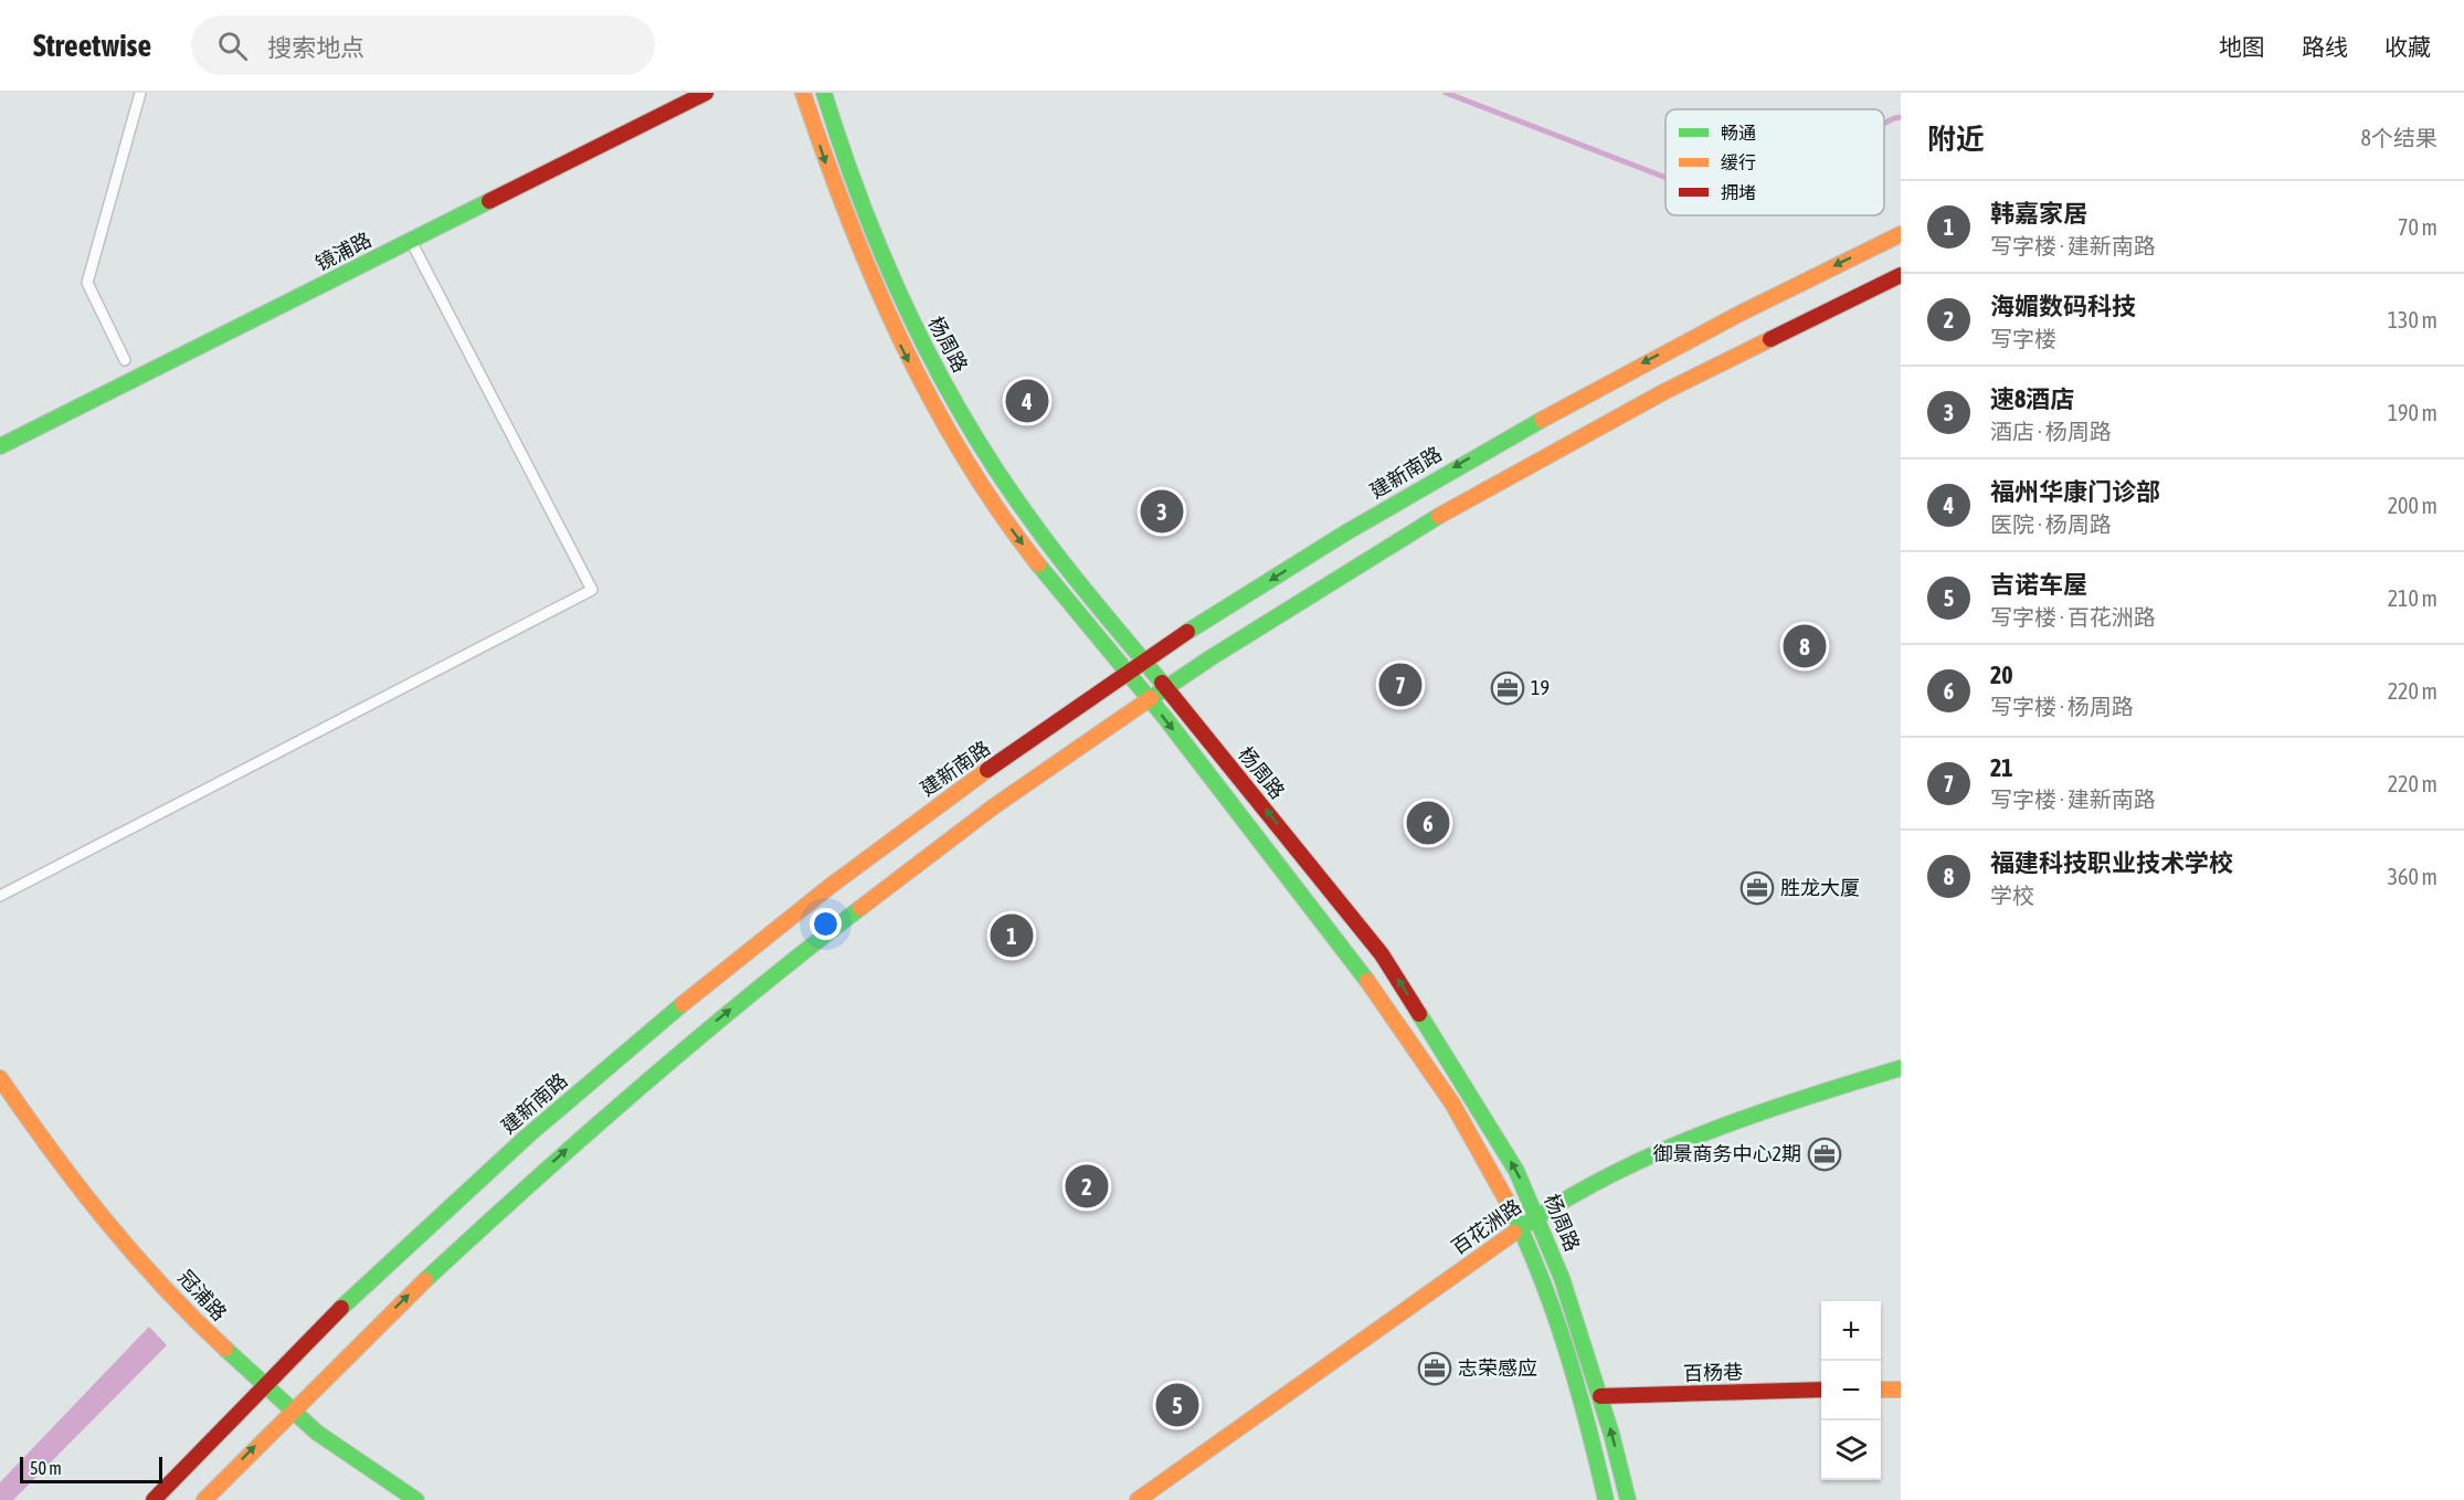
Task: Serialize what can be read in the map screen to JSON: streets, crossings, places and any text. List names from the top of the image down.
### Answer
{
  "streets": {
    "main road": [
      "镜浦路",
      "杨周路",
      "建新南路",
      "百花洲路",
      "冠浦路",
      "百杨巷"
    ]
  },
  "crossings": [
    ["杨周路", "建新南路"],
    ["杨周路", "百花洲路"],
    ["杨周路", "百杨巷"],
    ["建新南路", "冠浦路"]
  ],
  "places": {
    "office": [
      "19",
      "胜龙大厦",
      "御景商务中心2期",
      "志荣感应"
    ]
  },
  "legend": ["畅通", "缓行", "拥堵"],
  "scale_bar": "50 m",
  "page": {
    "header": "Streetwise",
    "search": "搜索地点",
    "nav": ["地图", "路线", "收藏"],
    "heading": ["附近", "8个结果"],
    "list": [
      {
        "mark": "1",
        "name": "韩嘉家居",
        "note": "写字楼 · 建新南路",
        "value": "70 m"
      },
      {
        "mark": "2",
        "name": "海媚数码科技",
        "note": "写字楼",
        "value": "130 m"
      },
      {
        "mark": "3",
        "name": "速8酒店",
        "note": "酒店 · 杨周路",
        "value": "190 m"
      },
      {
        "mark": "4",
        "name": "福州华康门诊部",
        "note": "医院 · 杨周路",
        "value": "200 m"
      },
      {
        "mark": "5",
        "name": "吉诺车屋",
        "note": "写字楼 · 百花洲路",
        "value": "210 m"
      },
      {
        "mark": "6",
        "name": "20",
        "note": "写字楼 · 杨周路",
        "value": "220 m"
      },
      {
        "mark": "7",
        "name": "21",
        "note": "写字楼 · 建新南路",
        "value": "220 m"
      },
      {
        "mark": "8",
        "name": "福建科技职业技术学校",
        "note": "学校",
        "value": "360 m"
      }
    ],
    "pins": [
      "4",
      "3",
      "8",
      "7",
      "6",
      "1",
      "2",
      "5"
    ],
    "map_buttons": ["+", "−"],
    "scale": "50 m"
  }
}
